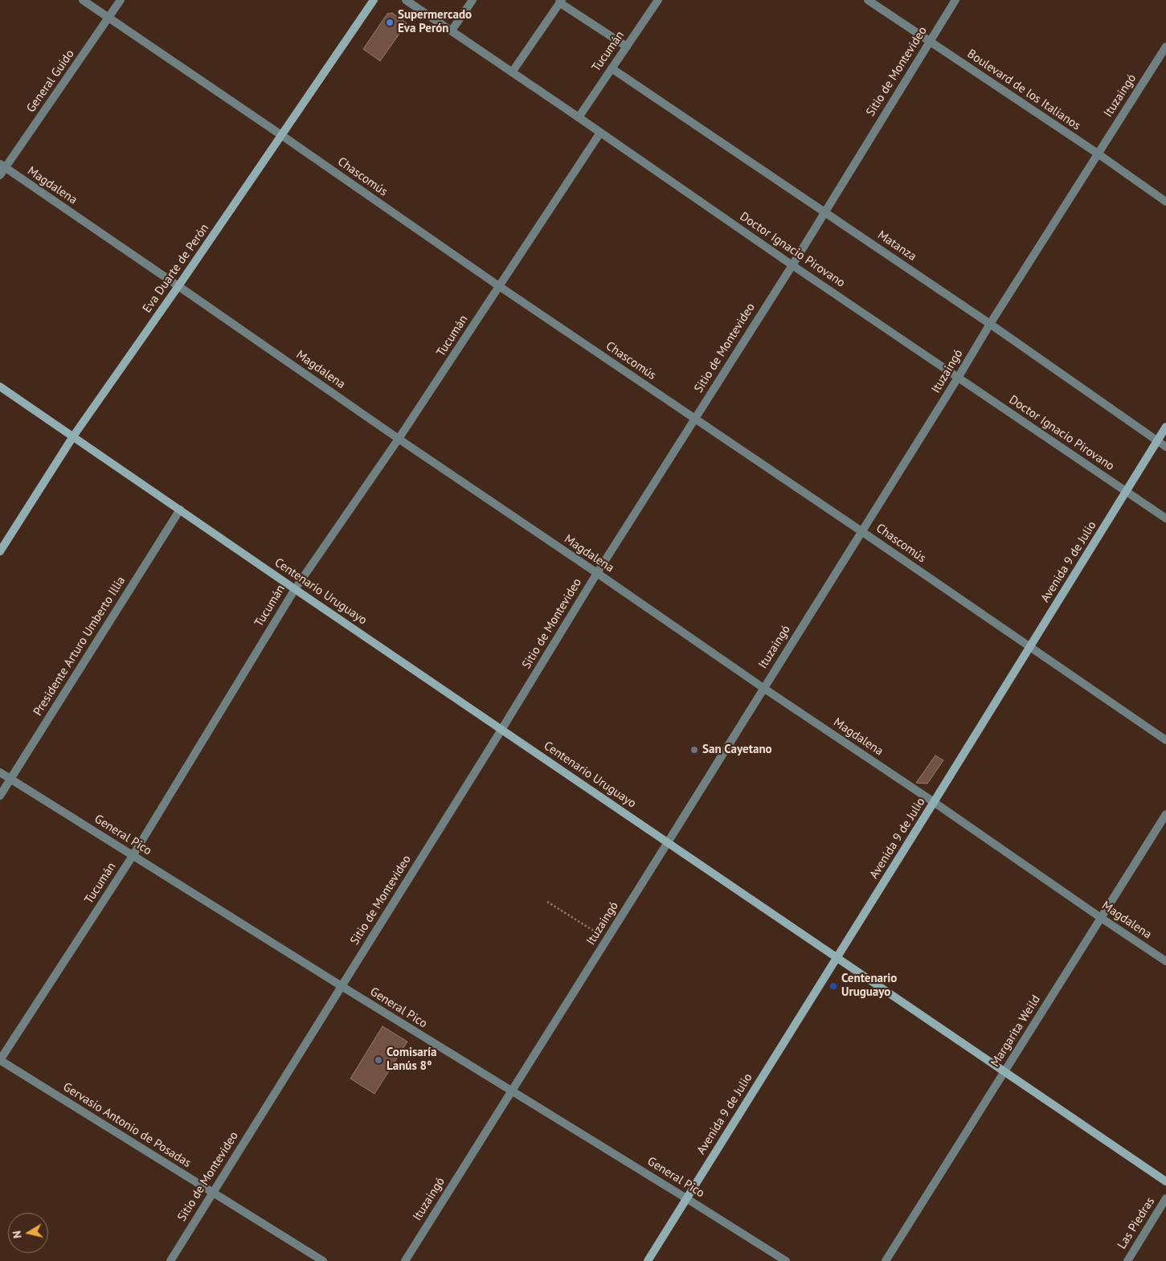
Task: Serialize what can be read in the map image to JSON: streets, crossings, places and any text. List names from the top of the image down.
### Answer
{
  "streets": {
    "main road": ["Eva Duarte de Perón", "Avenida 9 de Julio", "Centenario Uruguayo"],
    "street": [
      "Tucumán",
      "Sitio de Montevideo",
      "General Guido",
      "Boulevard de los Italianos",
      "Ituzaingó",
      "Chascomús",
      "Magdalena",
      "Matanza",
      "Doctor Ignacio Pirovano",
      "Presidente Arturo Umberto Illia",
      "General Pico",
      "Margarita Weild",
      "Gervasio Antonio de Posadas",
      "Las Piedras"
    ]
  },
  "crossings": [
    ["Tucumán", "Chascomús"],
    ["Tucumán", "Magdalena"],
    ["Tucumán", "Matanza"],
    ["Tucumán", "Doctor Ignacio Pirovano"],
    ["Tucumán", "Centenario Uruguayo"],
    ["Tucumán", "General Pico"],
    ["Tucumán", "Gervasio Antonio de Posadas"],
    ["Sitio de Montevideo", "Boulevard de los Italianos"],
    ["Sitio de Montevideo", "Chascomús"],
    ["Sitio de Montevideo", "Magdalena"],
    ["Sitio de Montevideo", "Matanza"],
    ["Sitio de Montevideo", "Doctor Ignacio Pirovano"],
    ["Sitio de Montevideo", "Centenario Uruguayo"],
    ["Sitio de Montevideo", "General Pico"],
    ["Sitio de Montevideo", "Gervasio Antonio de Posadas"],
    ["General Guido", "Chascomús"],
    ["General Guido", "Magdalena"],
    ["Boulevard de los Italianos", "Ituzaingó"],
    ["Ituzaingó", "Chascomús"],
    ["Ituzaingó", "Magdalena"],
    ["Ituzaingó", "Matanza"],
    ["Ituzaingó", "Doctor Ignacio Pirovano"],
    ["Ituzaingó", "Centenario Uruguayo"],
    ["Ituzaingó", "General Pico"],
    ["Chascomús", "Eva Duarte de Perón"],
    ["Chascomús", "Avenida 9 de Julio"],
    ["Magdalena", "Eva Duarte de Perón"],
    ["Magdalena", "Avenida 9 de Julio"],
    ["Magdalena", "Margarita Weild"],
    ["Matanza", "Avenida 9 de Julio"],
    ["Doctor Ignacio Pirovano", "Avenida 9 de Julio"],
    ["Eva Duarte de Perón", "Centenario Uruguayo"],
    ["Avenida 9 de Julio", "Centenario Uruguayo"],
    ["Avenida 9 de Julio", "General Pico"],
    ["Centenario Uruguayo", "Presidente Arturo Umberto Illia"],
    ["Centenario Uruguayo", "Margarita Weild"],
    ["Presidente Arturo Umberto Illia", "General Pico"]
  ],
  "places": [
    "Supermercado Eva Perón",
    "San Cayetano",
    "Centenario Uruguayo",
    "Comisaría Lanús 8°"
  ],
  "north": "left"
}
